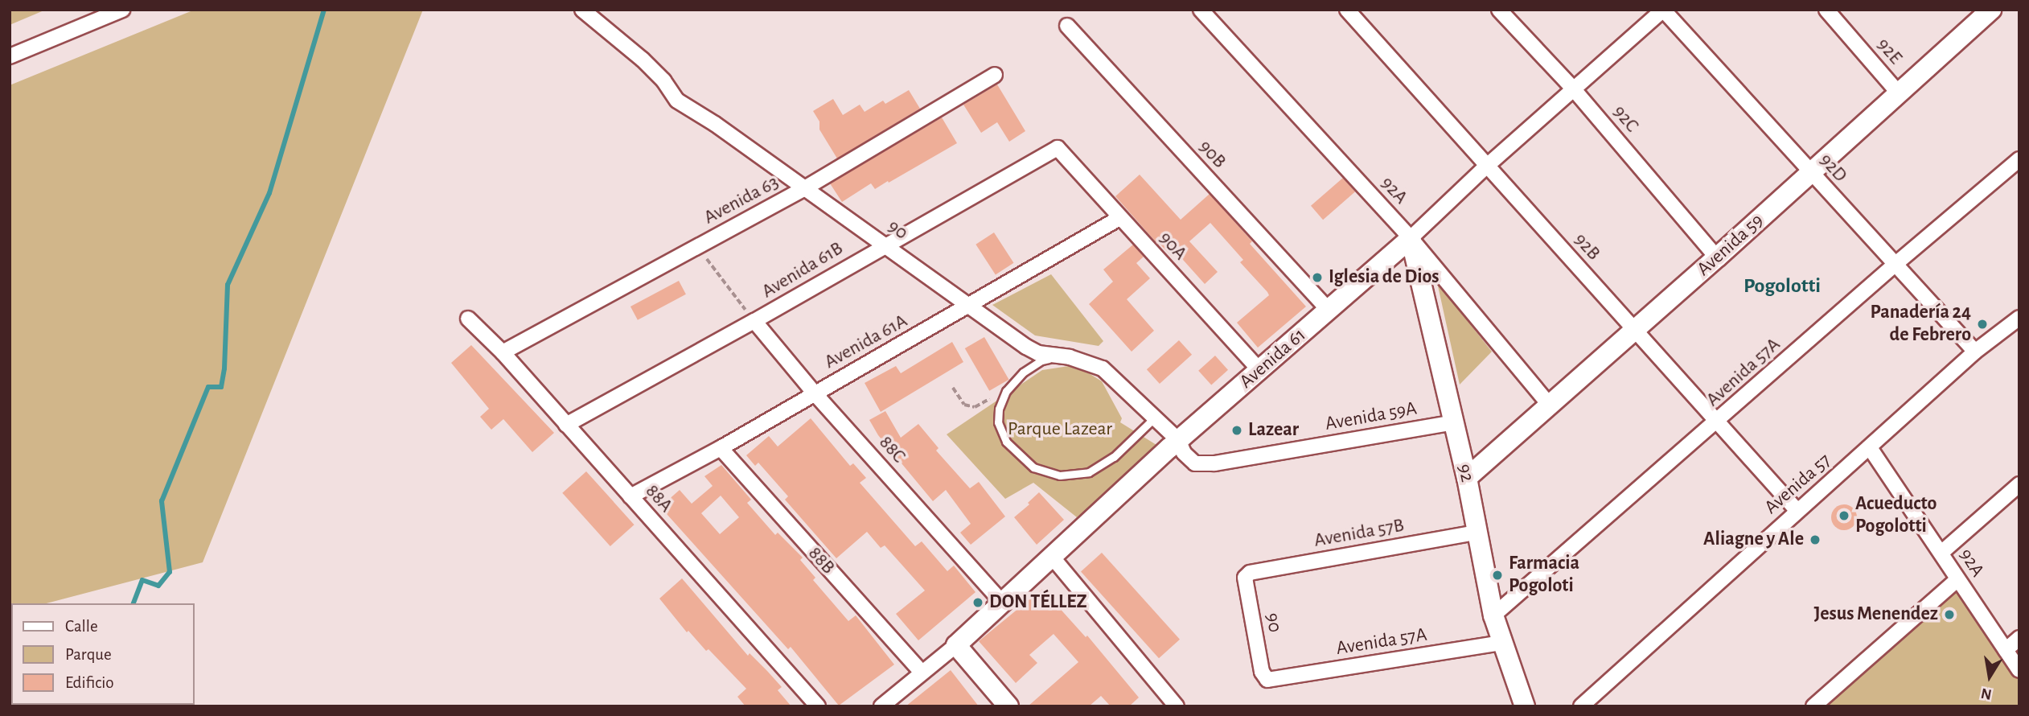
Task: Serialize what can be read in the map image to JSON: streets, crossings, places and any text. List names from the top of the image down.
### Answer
{
  "streets": {
    "street": [
      "92E",
      "92C",
      "90B",
      "92D",
      "92A",
      "Avenida 63",
      "90",
      "Avenida 59",
      "90A",
      "92B",
      "Avenida 61B",
      "Avenida 61A",
      "Avenida 61",
      "Avenida 57A",
      "Avenida 59A",
      "88C",
      "92",
      "Avenida 57",
      "88A",
      "Avenida 57B",
      "88B"
    ]
  },
  "crossings": [
    ["92E", "Avenida 59"],
    ["92C", "Avenida 59"],
    ["92C", "Avenida 61"],
    ["90B", "Avenida 61"],
    ["92D", "Avenida 59"],
    ["92D", "Avenida 61"],
    ["92D", "Avenida 57A"],
    ["92D", "Avenida 57"],
    ["92A", "Avenida 59"],
    ["92A", "Avenida 61"],
    ["92A", "92"],
    ["92A", "Avenida 57"],
    ["Avenida 63", "90"],
    ["Avenida 63", "88A"],
    ["90", "Avenida 61B"],
    ["90", "Avenida 61A"],
    ["90", "Avenida 61"],
    ["90", "Avenida 57A"],
    ["90", "Avenida 59A"],
    ["90", "Avenida 57B"],
    ["Avenida 59", "92B"],
    ["Avenida 59", "92"],
    ["90A", "Avenida 61B"],
    ["90A", "Avenida 61A"],
    ["90A", "Avenida 61"],
    ["92B", "Avenida 61"],
    ["92B", "Avenida 57A"],
    ["92B", "Avenida 57"],
    ["Avenida 61B", "88C"],
    ["Avenida 61B", "88A"],
    ["Avenida 61A", "88C"],
    ["Avenida 61A", "88A"],
    ["Avenida 61A", "88B"],
    ["Avenida 61", "88C"],
    ["Avenida 61", "92"],
    ["Avenida 61", "88B"],
    ["Avenida 57A", "92"],
    ["Avenida 59A", "92"],
    ["92", "Avenida 57B"]
  ],
  "districts": ["Pogolotti"],
  "parks": ["Parque Lazear"],
  "places": [
    "Iglesia de Dios",
    "Panadería 24 de Febrero",
    "Lazear",
    "Acueducto Pogolotti",
    "Aliagne y Ale",
    "Farmacia Pogoloti",
    "DON TÉLLEZ",
    "Jesus Menendez"
  ],
  "legend": ["Calle", "Parque", "Edificio"],
  "north": "bottom"
}
